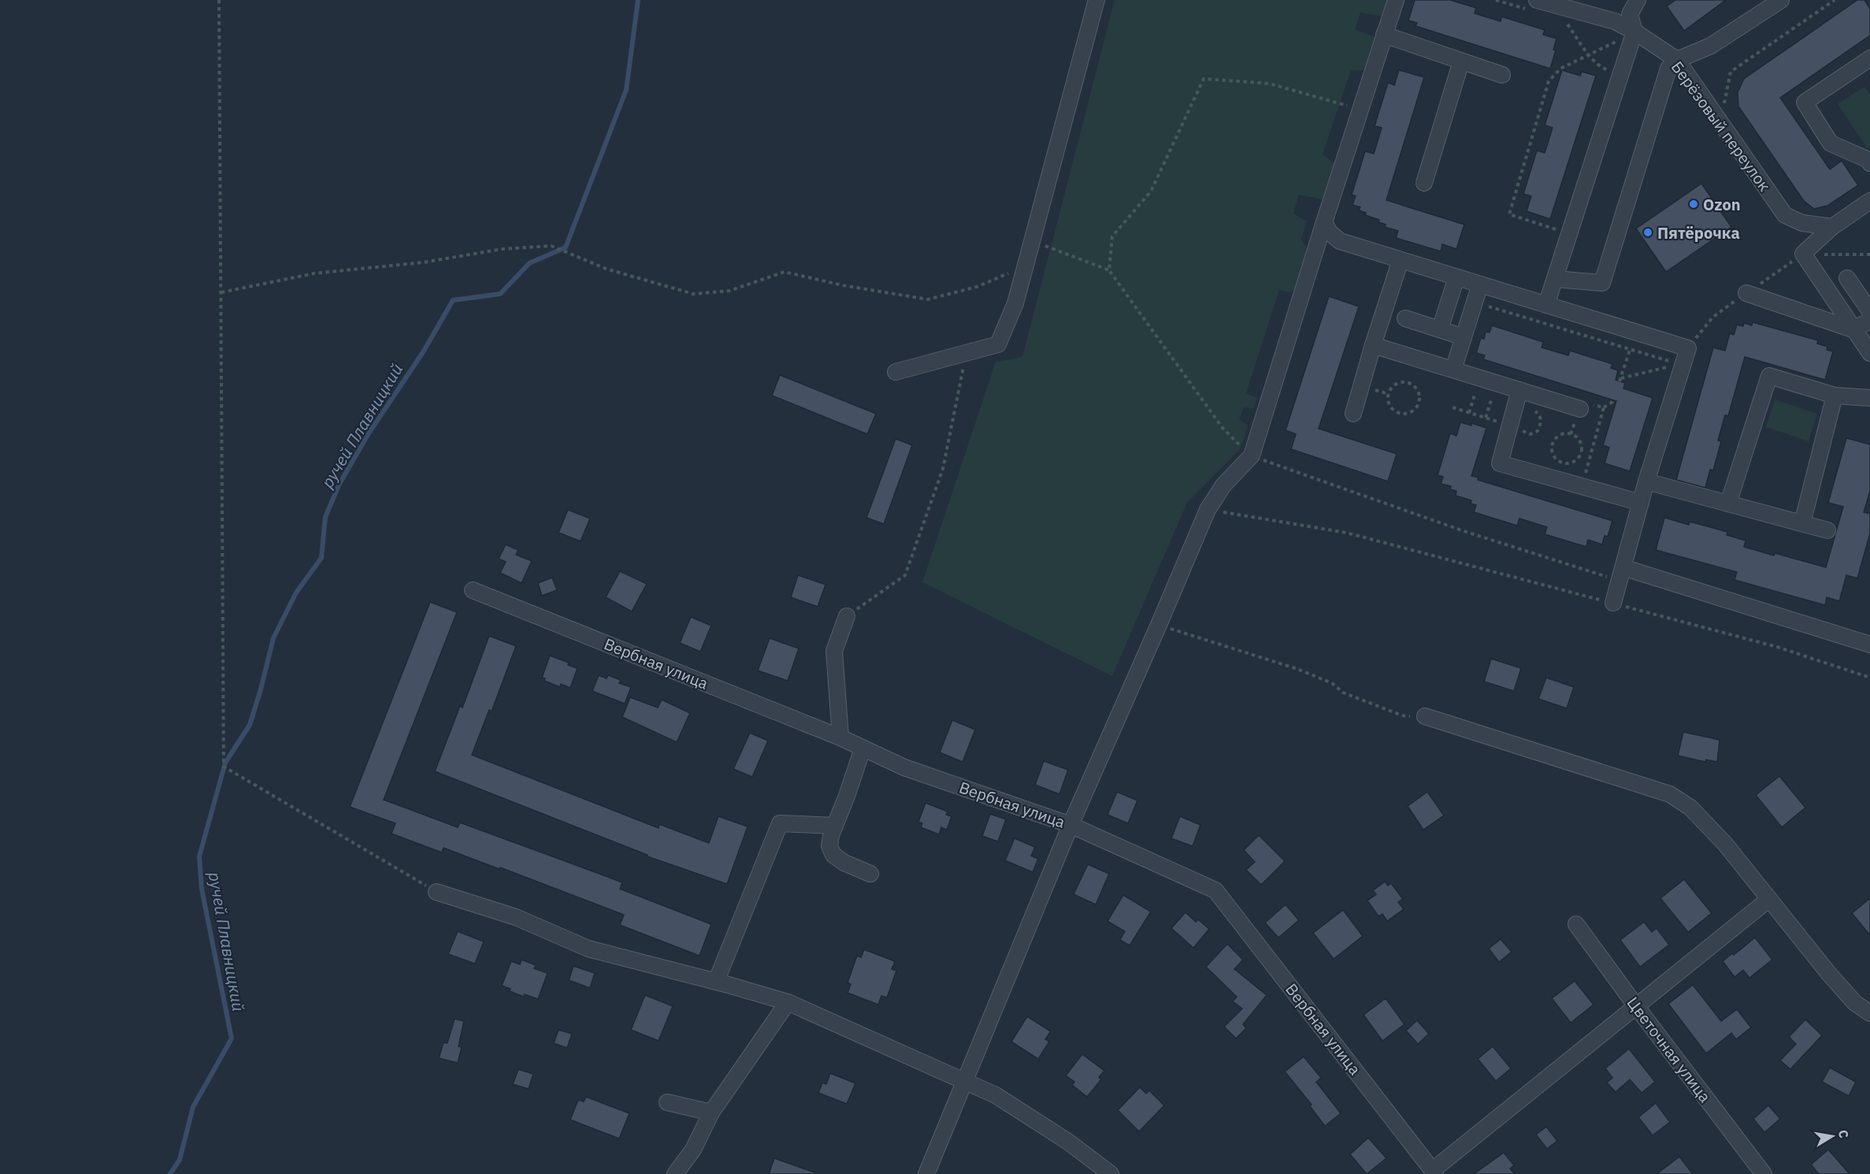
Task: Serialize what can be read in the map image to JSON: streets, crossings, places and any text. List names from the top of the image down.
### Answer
{
  "streets": {
    "street": ["Берёзовый переулок", "Вербная улица", "Цветочная улица"]
  },
  "water": ["ручей Плавницкий"],
  "places": ["Ozon", "Пятёрочка"],
  "north": "right"
}
